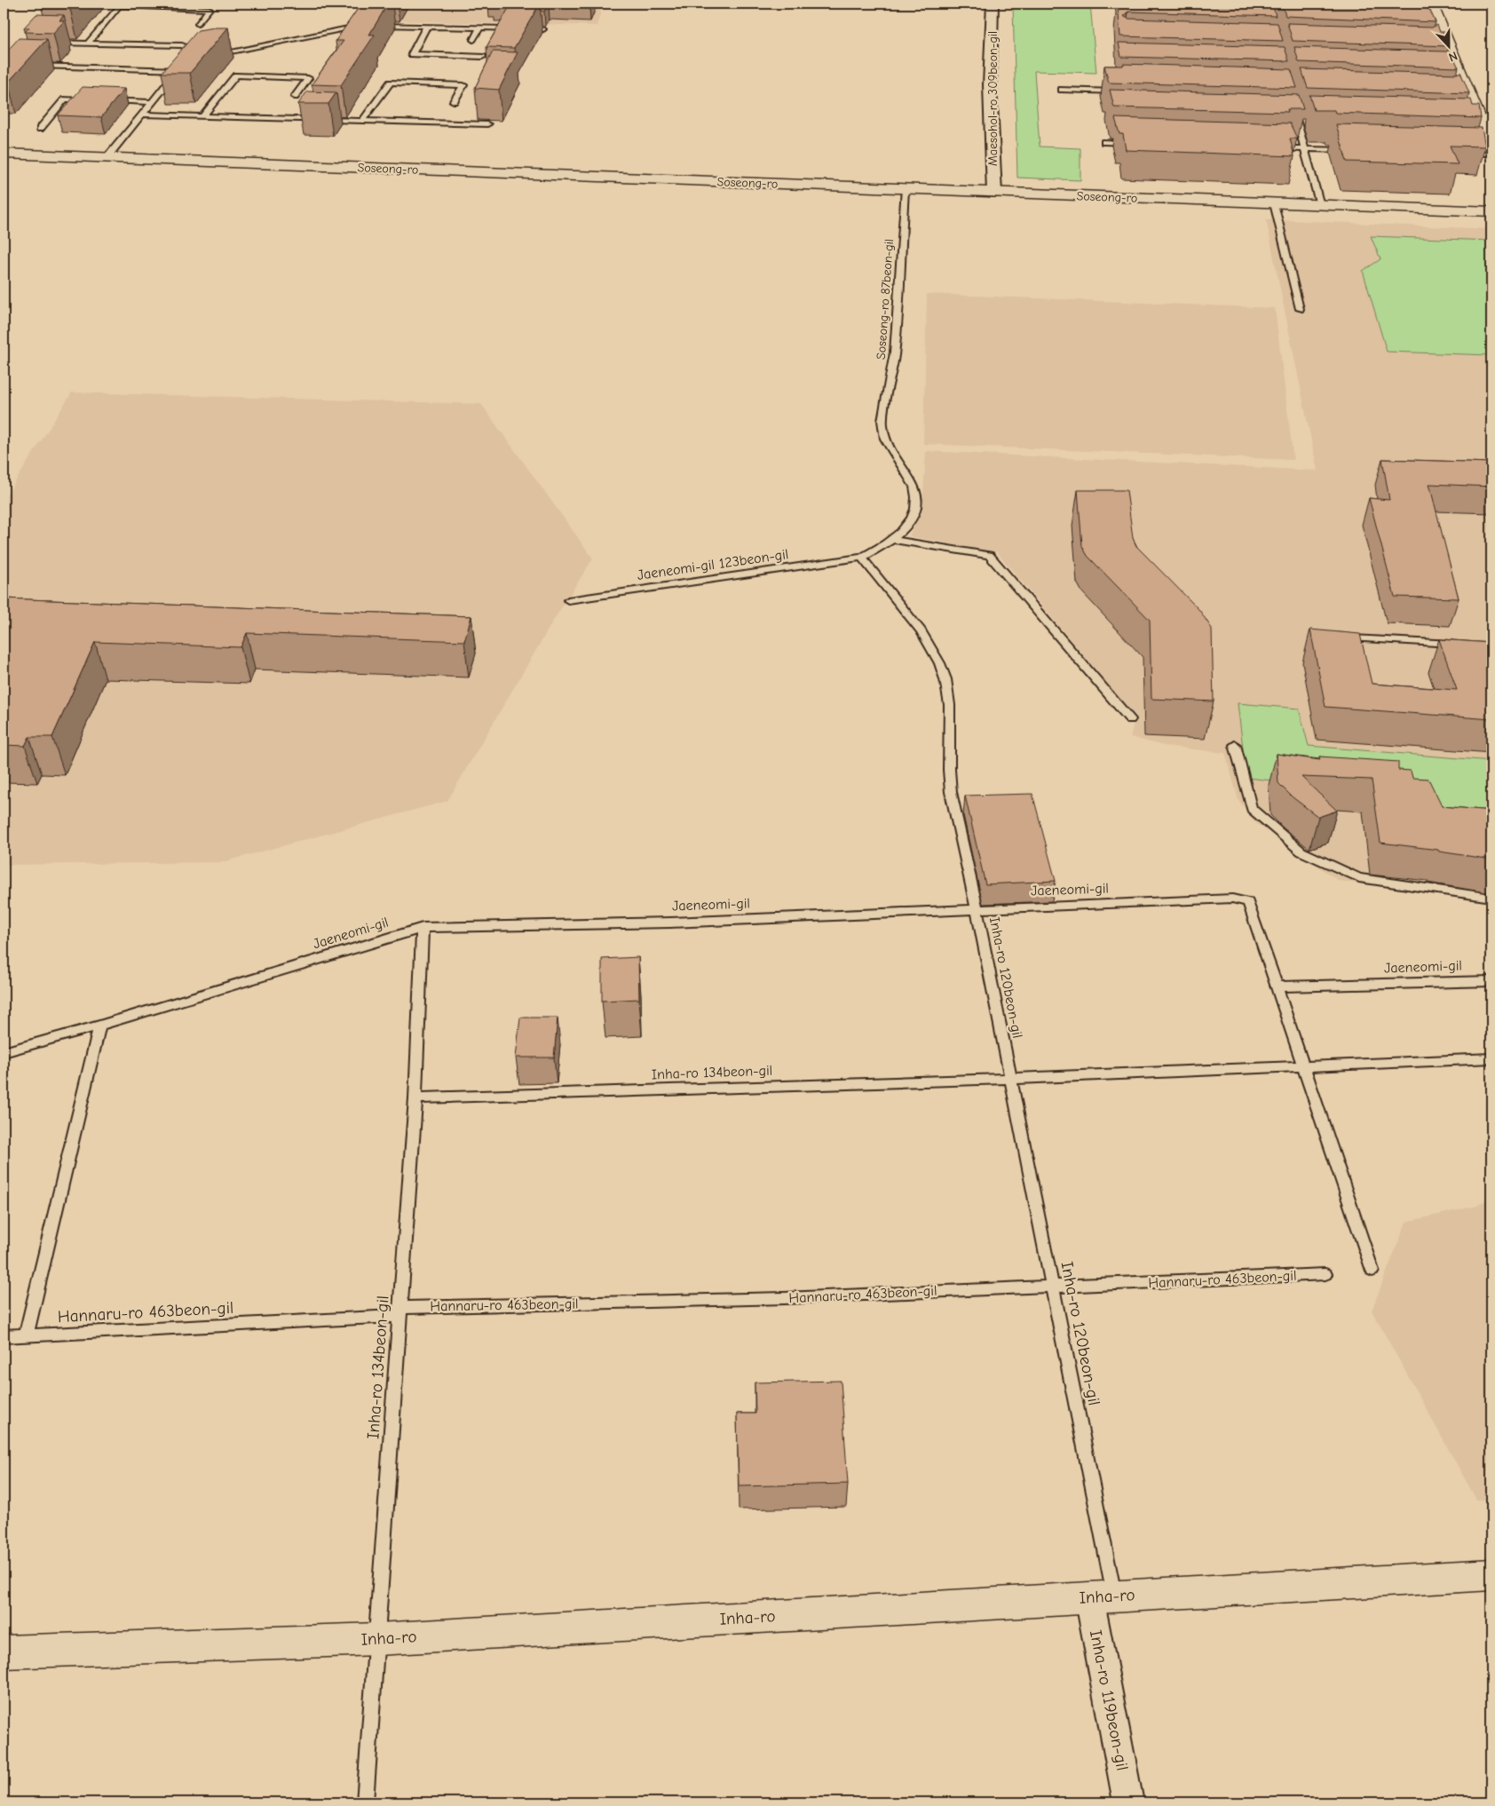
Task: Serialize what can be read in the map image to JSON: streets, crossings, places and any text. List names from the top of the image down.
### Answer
{
  "streets": {
    "main road": ["Soseong-ro", "Inha-ro"],
    "street": ["Maesohol-ro 309beon-gil", "Inha-ro 119beon-gil"],
    "lane": [
      "Soseong-ro 87beon-gil",
      "Jaeneomi-gil 123beon-gil",
      "Jaeneomi-gil",
      "Inha-ro 120beon-gil",
      "Inha-ro 134beon-gil",
      "Hannaru-ro 463beon-gil"
    ]
  },
  "crossings": [
    ["Maesohol-ro 309beon-gil", "Soseong-ro"],
    ["Soseong-ro", "Soseong-ro 87beon-gil"],
    ["Soseong-ro 87beon-gil", "Jaeneomi-gil 123beon-gil"],
    ["Jaeneomi-gil", "Inha-ro 120beon-gil"],
    ["Jaeneomi-gil", "Inha-ro 134beon-gil"],
    ["Inha-ro 120beon-gil", "Inha-ro 134beon-gil"],
    ["Inha-ro 120beon-gil", "Hannaru-ro 463beon-gil"],
    ["Inha-ro 120beon-gil", "Inha-ro"],
    ["Inha-ro 120beon-gil", "Inha-ro 119beon-gil"],
    ["Inha-ro 134beon-gil", "Hannaru-ro 463beon-gil"],
    ["Inha-ro 134beon-gil", "Inha-ro"],
    ["Inha-ro", "Inha-ro 119beon-gil"]
  ],
  "north": "bottom"
}
